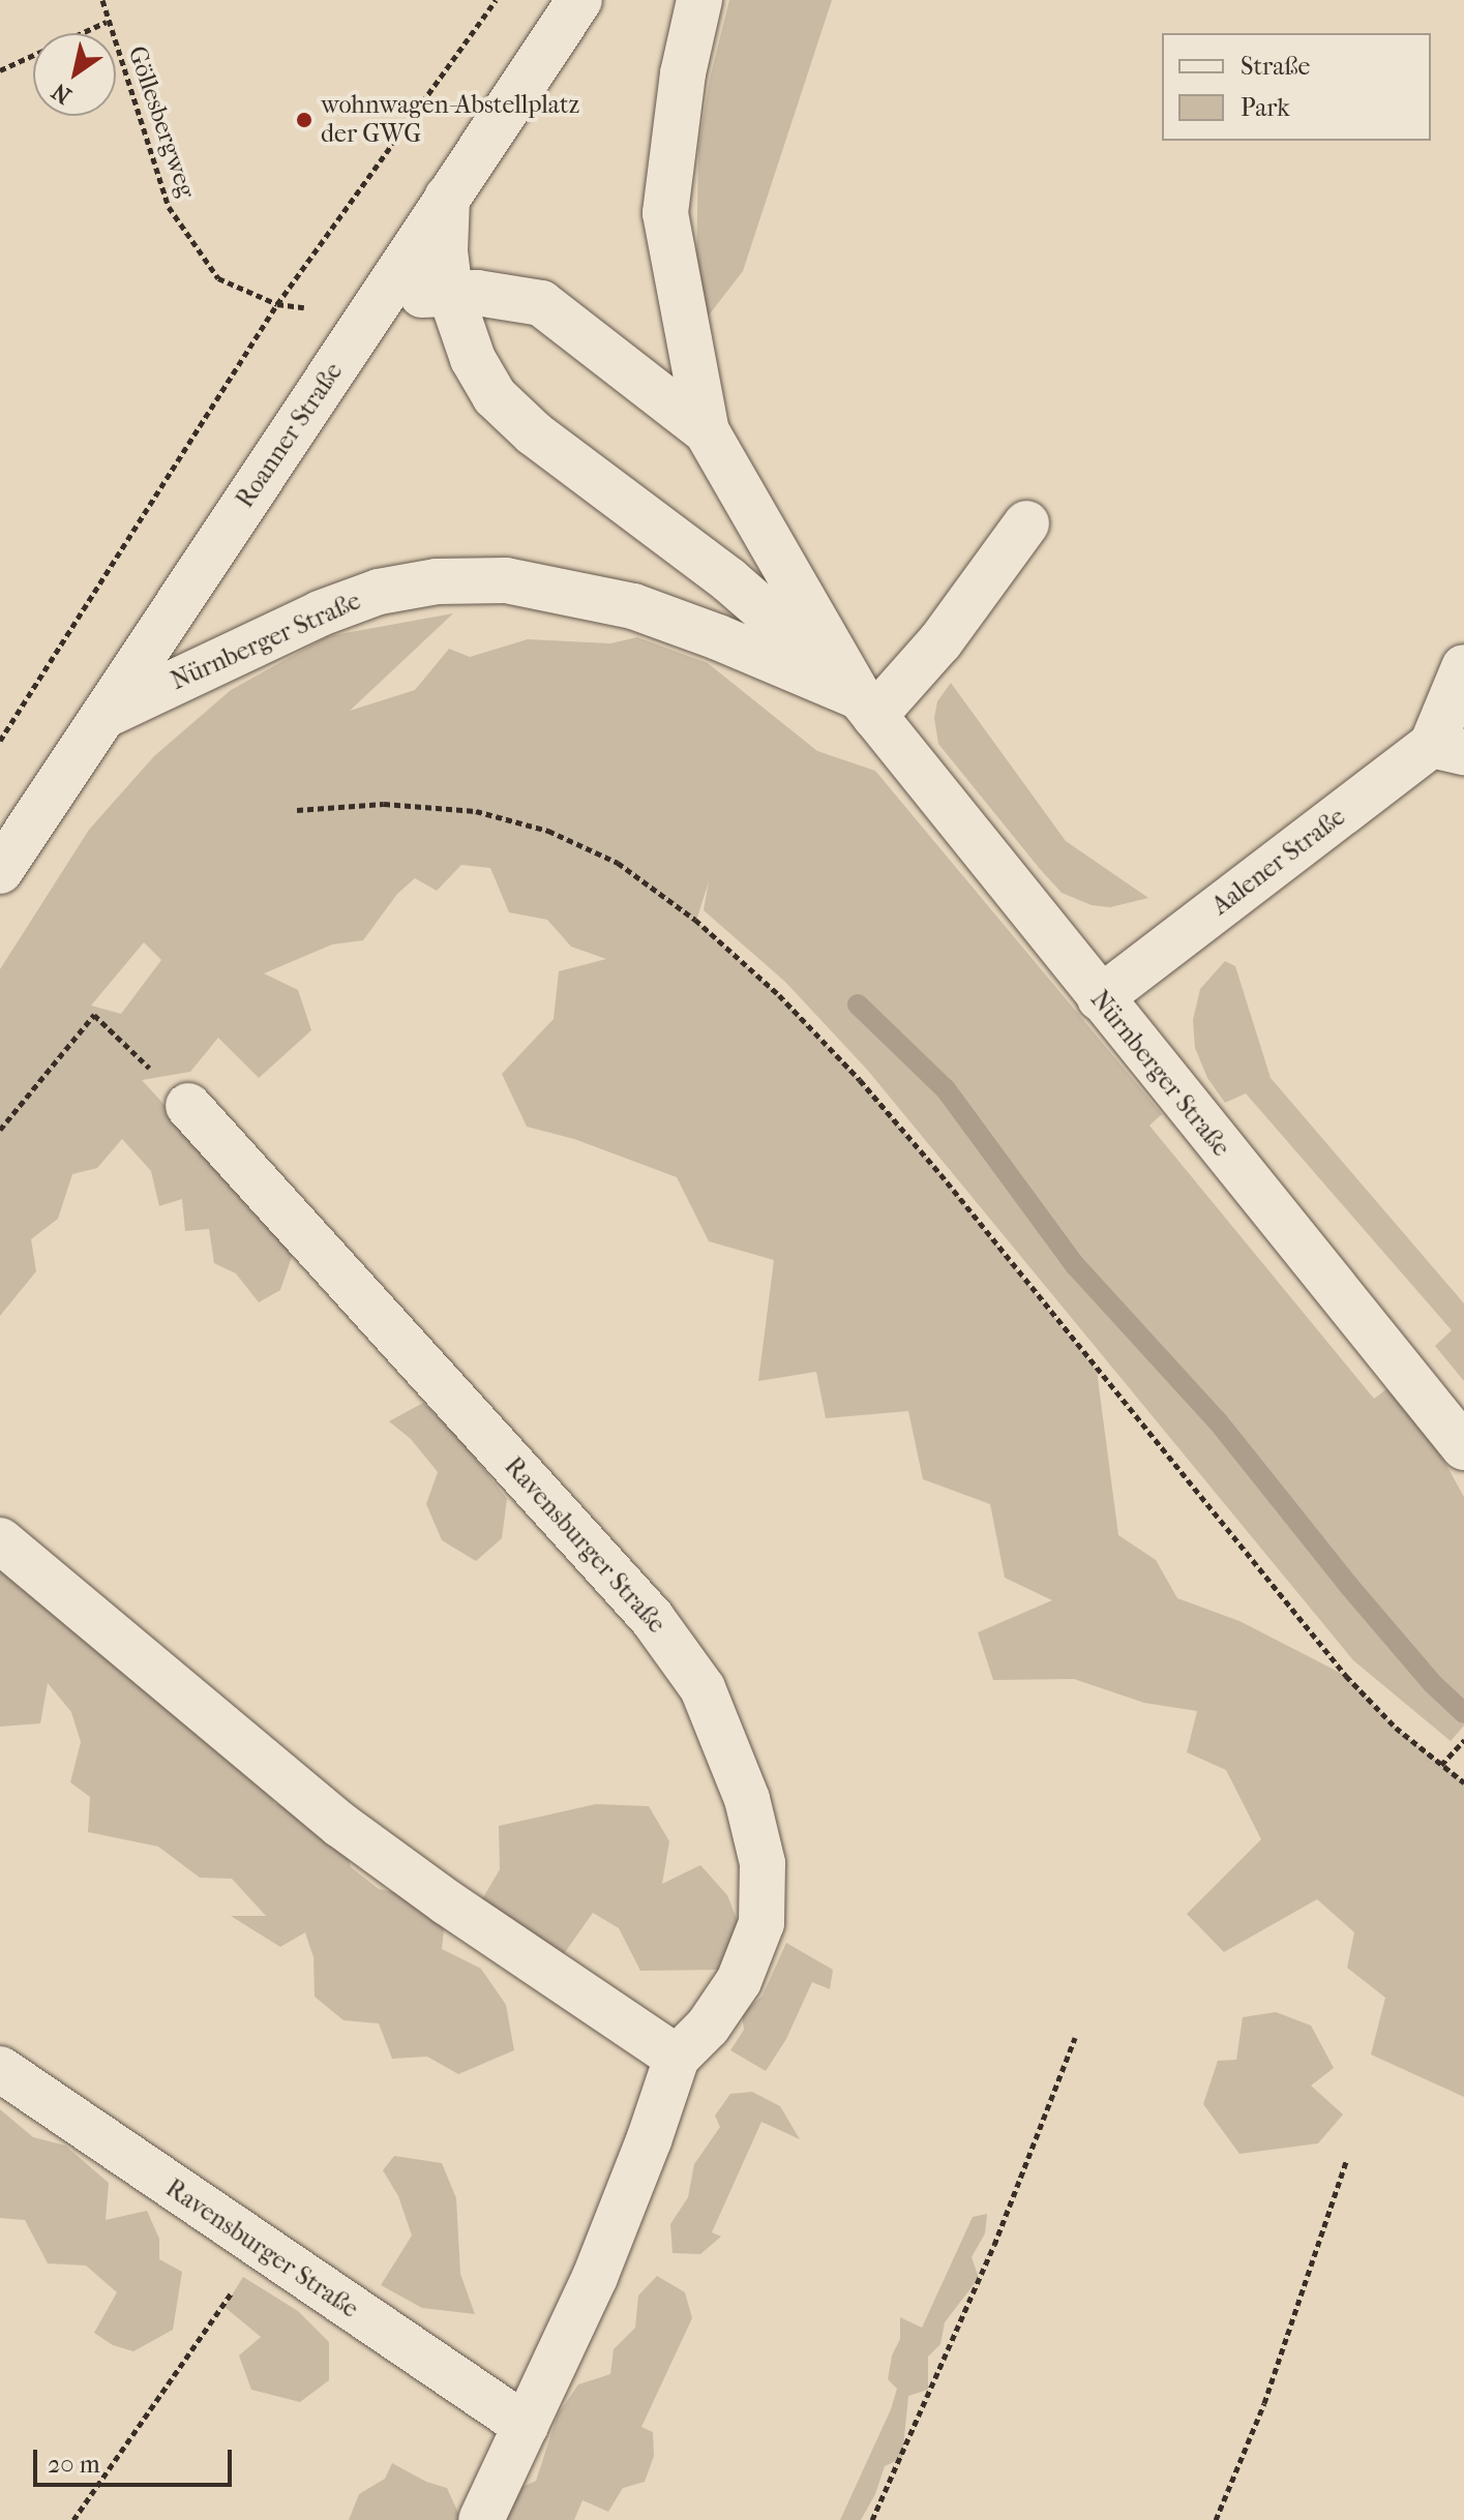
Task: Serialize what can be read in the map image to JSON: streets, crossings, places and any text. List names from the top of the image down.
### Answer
{
  "streets": {
    "street": [
      "Roanner Straße",
      "Nürnberger Straße",
      "Aalener Straße",
      "Ravensburger Straße"
    ],
    "path": ["Göllesbergweg"]
  },
  "crossings": [
    ["Roanner Straße", "Nürnberger Straße"],
    ["Nürnberger Straße", "Aalener Straße"]
  ],
  "places": ["wohnwagen-Abstellplatz der GWG"],
  "legend": ["Straße", "Park"],
  "scale_bar": "20 m",
  "north": "bottom left"
}
